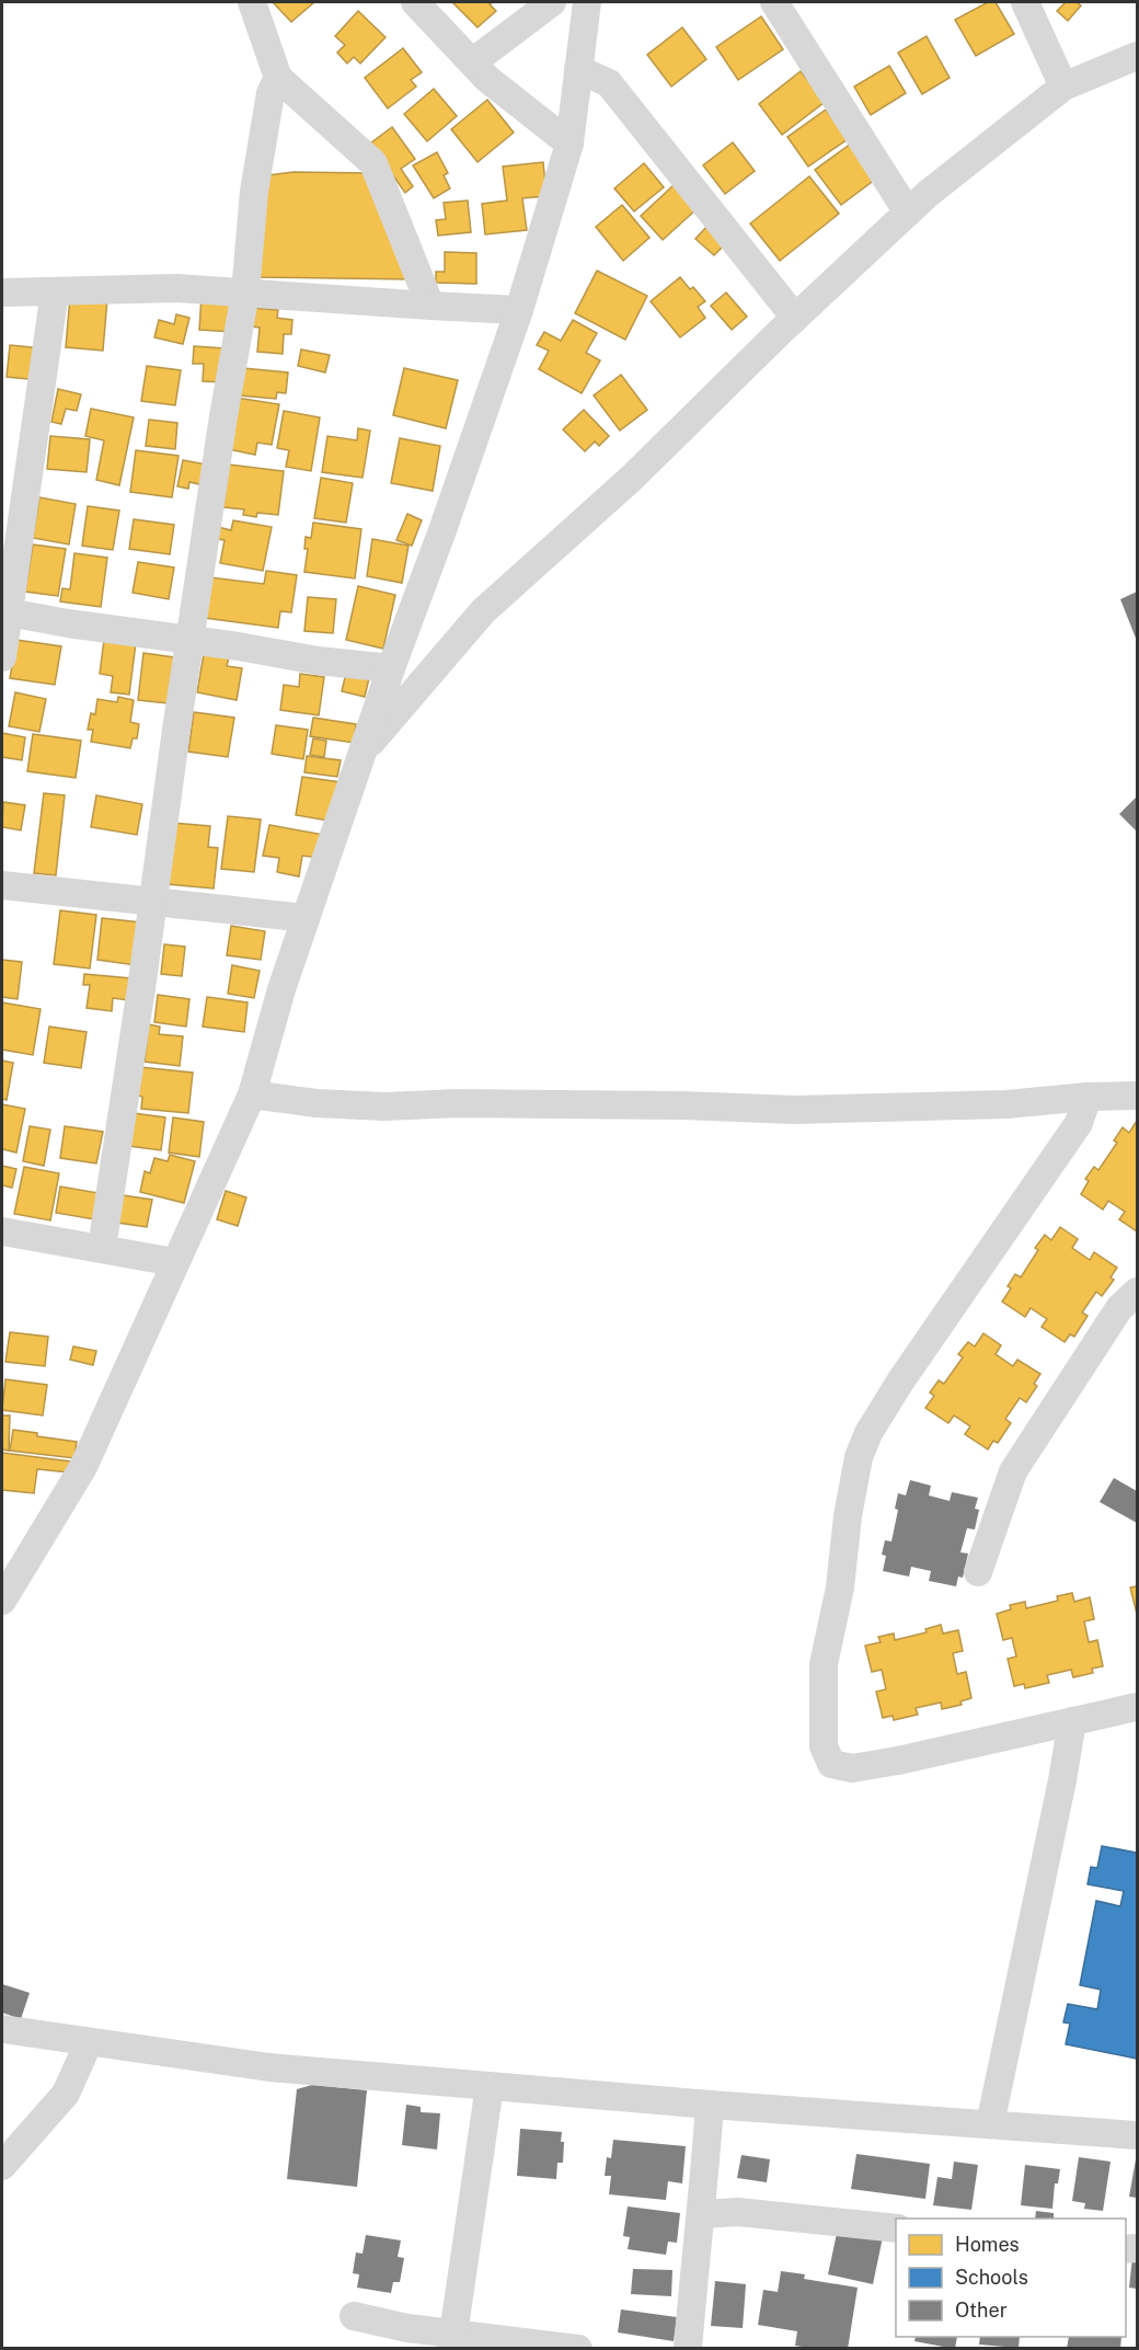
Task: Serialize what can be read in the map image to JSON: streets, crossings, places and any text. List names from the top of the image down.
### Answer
{
  "legend": ["Homes", "Schools", "Other"]
}
